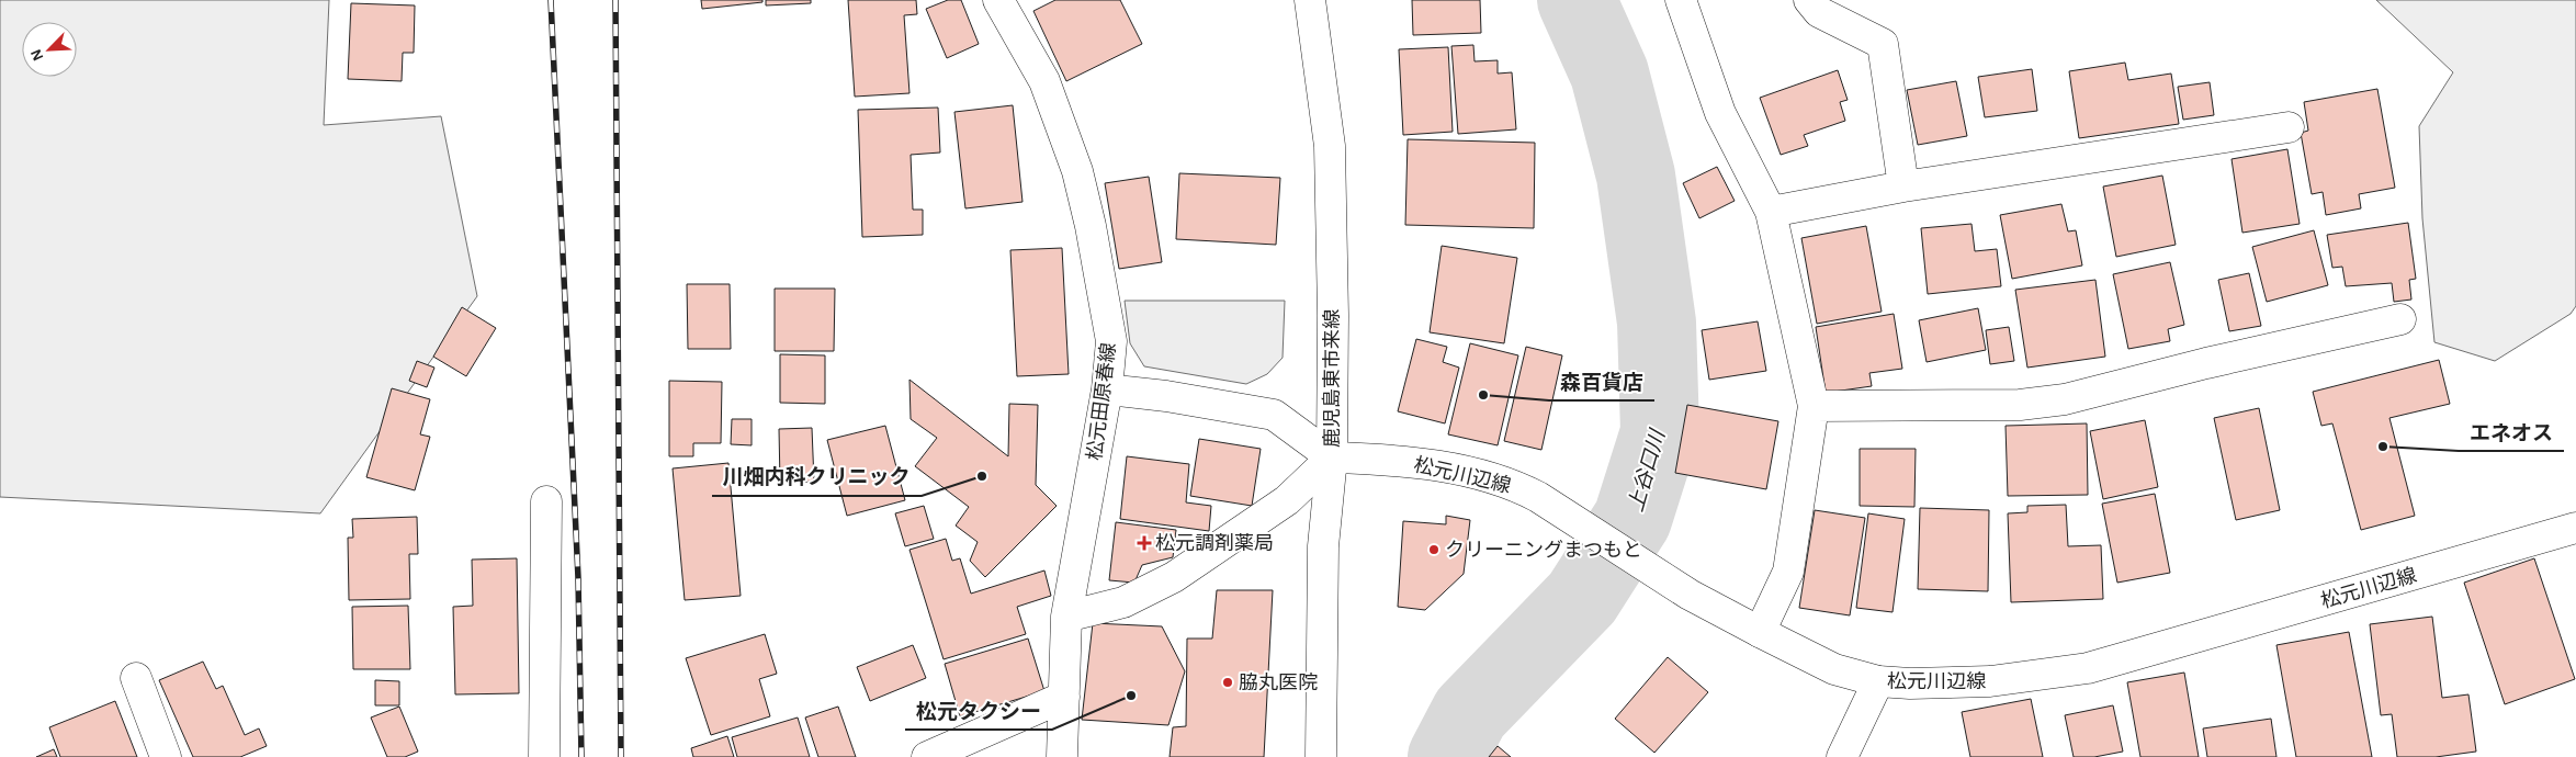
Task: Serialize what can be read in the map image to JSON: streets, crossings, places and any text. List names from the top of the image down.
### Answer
{
  "streets": {
    "street": ["鹿児島東市来線", "松元田原春線", "松元川辺線"]
  },
  "crossings": [
    ["鹿児島東市来線", "松元川辺線"]
  ],
  "water": ["上谷口川"],
  "places": {
    "other": [
      "森百貨店",
      "エネオス",
      "川畑内科クリニック",
      "クリーニングまつもと",
      "脇丸医院",
      "松元タクシー"
    ],
    "health": ["松元調剤薬局"]
  },
  "north": "bottom left"
}
